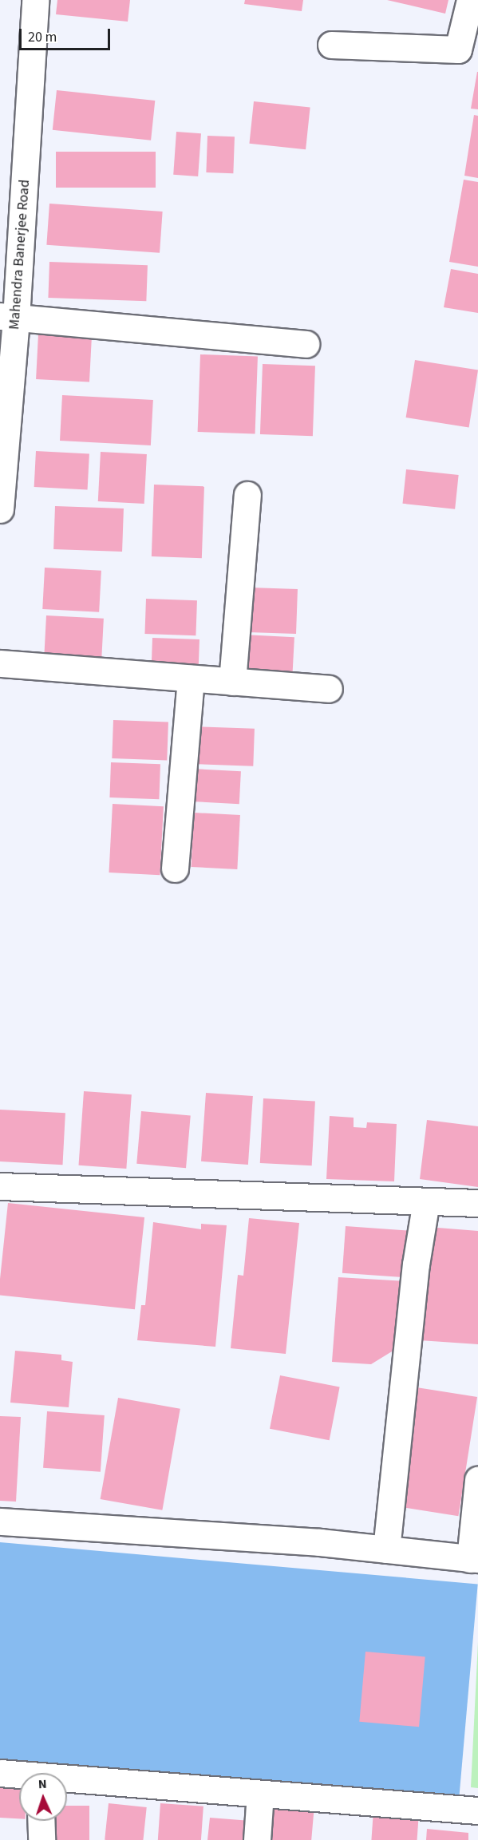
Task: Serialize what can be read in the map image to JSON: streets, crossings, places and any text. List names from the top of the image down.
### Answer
{
  "streets": {
    "street": ["Mahendra Banerjee Road"]
  },
  "scale_bar": "20 m",
  "north": "top"
}
